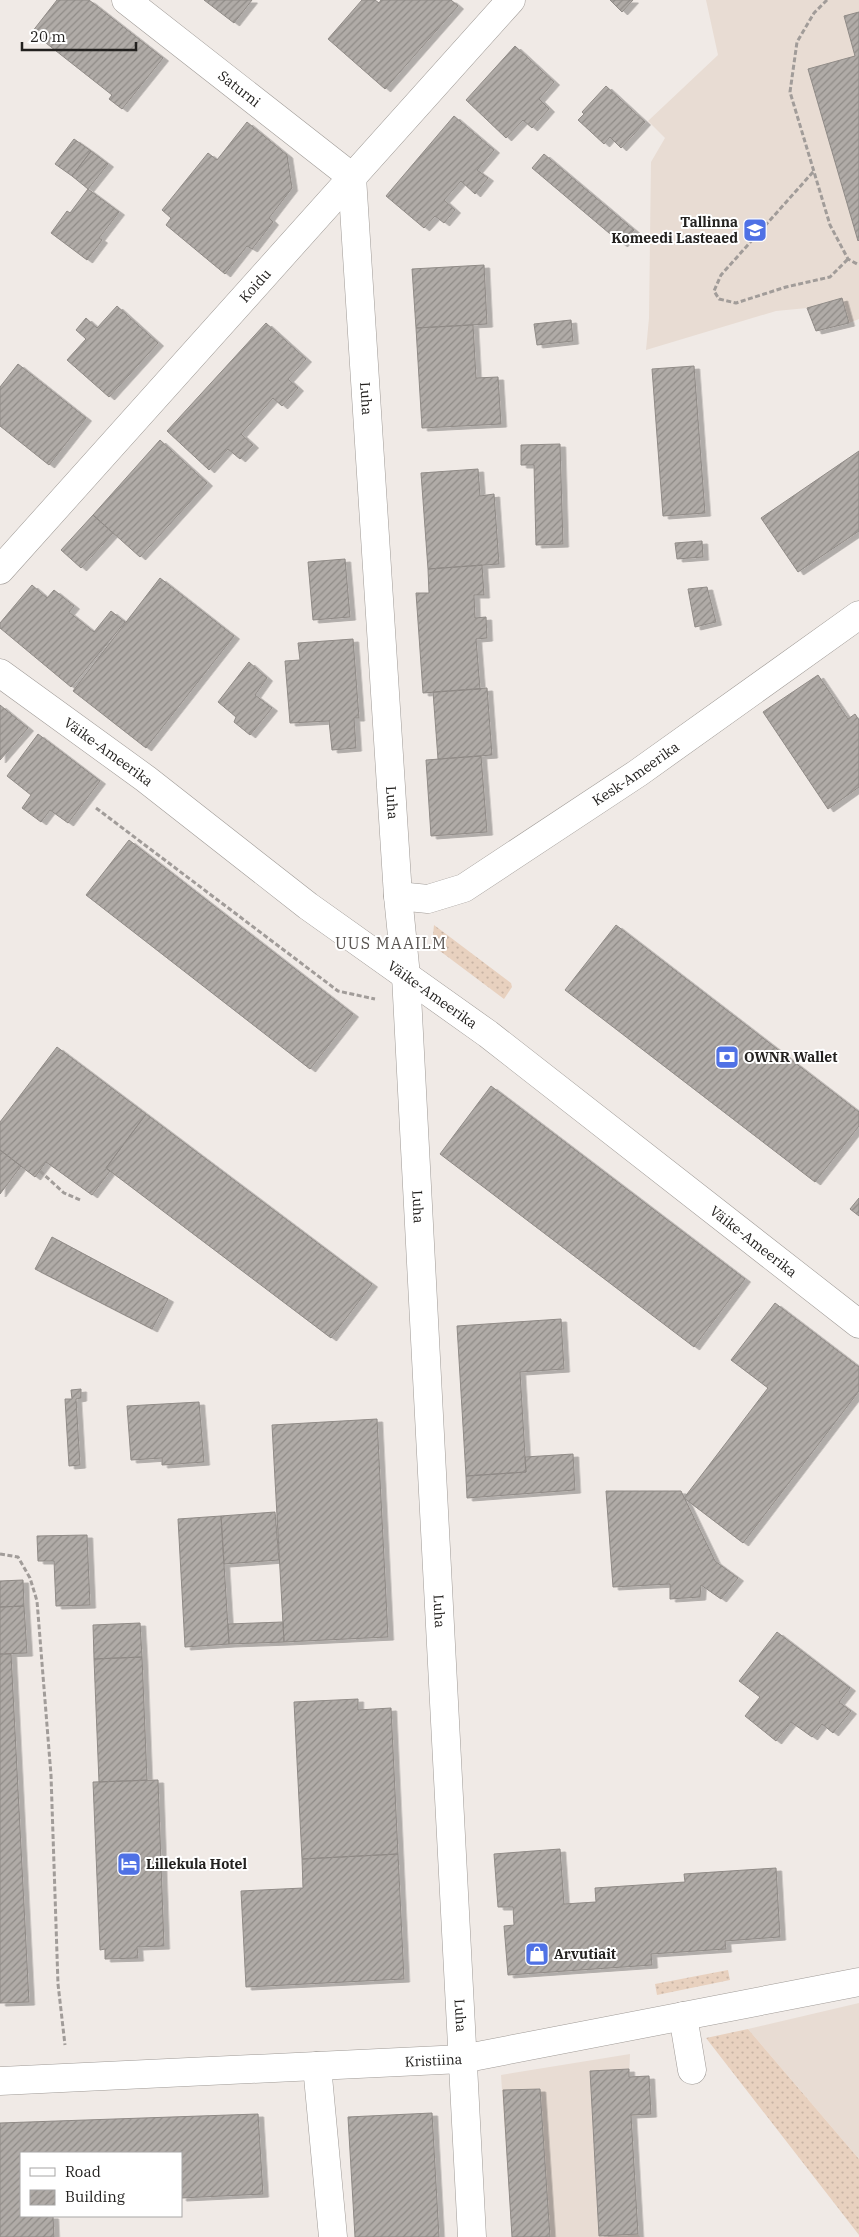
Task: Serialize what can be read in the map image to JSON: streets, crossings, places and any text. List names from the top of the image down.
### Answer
{
  "streets": {
    "street": [
      "Saturni",
      "Koidu",
      "Luha",
      "Väike-Ameerika",
      "Kesk-Ameerika",
      "Kristiina"
    ]
  },
  "crossings": [
    ["Saturni", "Koidu"],
    ["Saturni", "Luha"],
    ["Koidu", "Luha"],
    ["Luha", "Väike-Ameerika"],
    ["Luha", "Kesk-Ameerika"],
    ["Luha", "Kristiina"]
  ],
  "districts": ["UUS MAAILM"],
  "places": {
    "school or university": ["Tallinna Komeedi Lasteaed"],
    "bank": ["OWNR Wallet"],
    "hotel": ["Lillekula Hotel"],
    "shop": ["Arvutiait"]
  },
  "legend": ["Road", "Building"],
  "scale_bar": "20 m"
}
